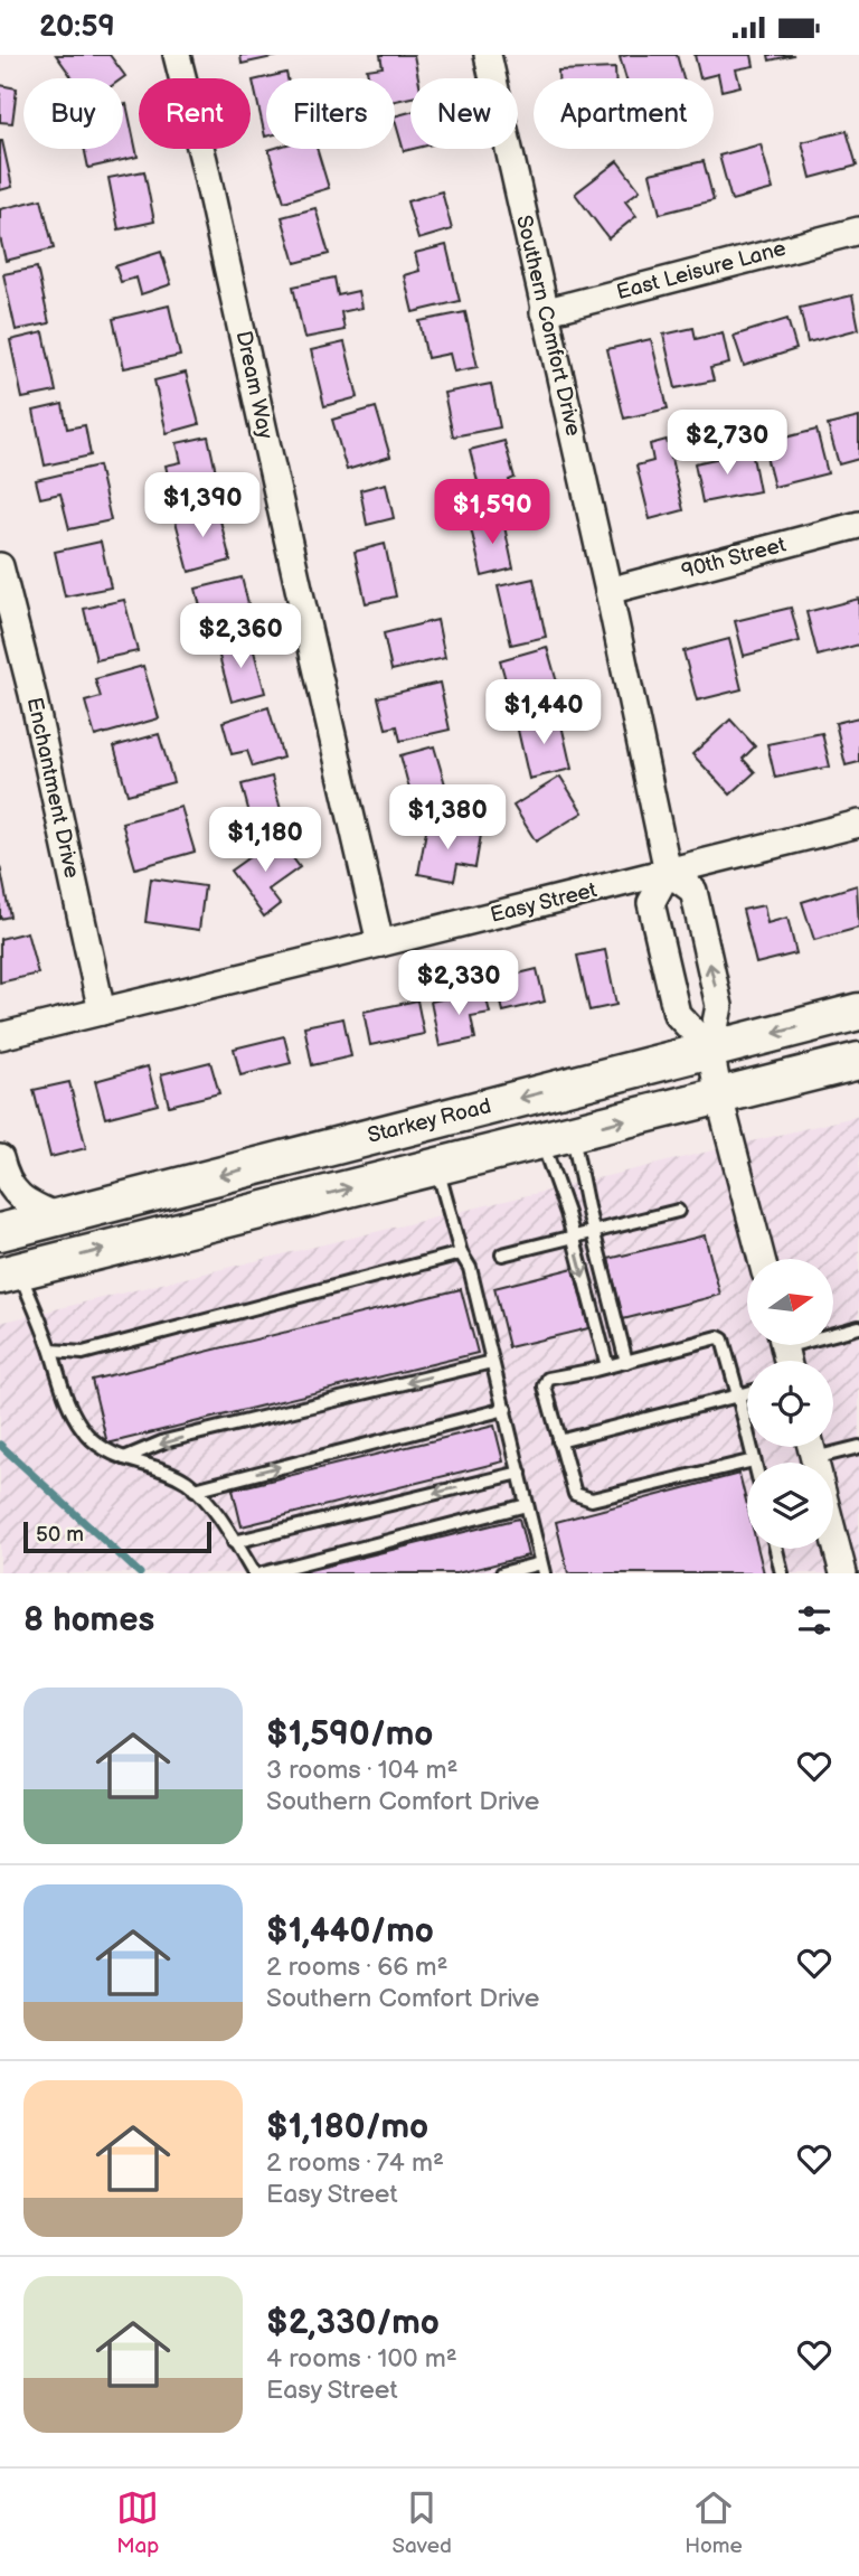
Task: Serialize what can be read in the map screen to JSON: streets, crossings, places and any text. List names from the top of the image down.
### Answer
{
  "streets": {
    "main road": ["Starkey Road"],
    "street": [
      "East Leisure Lane",
      "Southern Comfort Drive",
      "Dream Way",
      "90th Street",
      "Enchantment Drive",
      "Easy Street"
    ]
  },
  "crossings": [
    ["East Leisure Lane", "Southern Comfort Drive"],
    ["Southern Comfort Drive", "90th Street"],
    ["Southern Comfort Drive", "Easy Street"],
    ["Dream Way", "Easy Street"],
    ["Enchantment Drive", "Easy Street"]
  ],
  "scale_bar": "50 m",
  "north": "right",
  "page": {
    "status": "20:59",
    "chip": [
      "Buy",
      "Rent",
      "Filters",
      "New",
      "Apartment"
    ],
    "price": [
      "$2,730",
      "$1,390",
      "$1,590",
      "$2,360",
      "$1,440",
      "$1,380",
      "$1,180",
      "$2,330"
    ],
    "scale": "50 m",
    "heading": "8 homes",
    "list": [
      {
        "name": "$1,590/mo",
        "note": "3 rooms · 104 m² · Southern Comfort Drive"
      },
      {
        "name": "$1,440/mo",
        "note": "2 rooms · 66 m² · Southern Comfort Drive"
      },
      {
        "name": "$1,180/mo",
        "note": "2 rooms · 74 m² · Easy Street"
      },
      {
        "name": "$2,330/mo",
        "note": "4 rooms · 100 m² · Easy Street"
      }
    ],
    "tabs": ["Map", "Saved", "Home"]
  }
}
